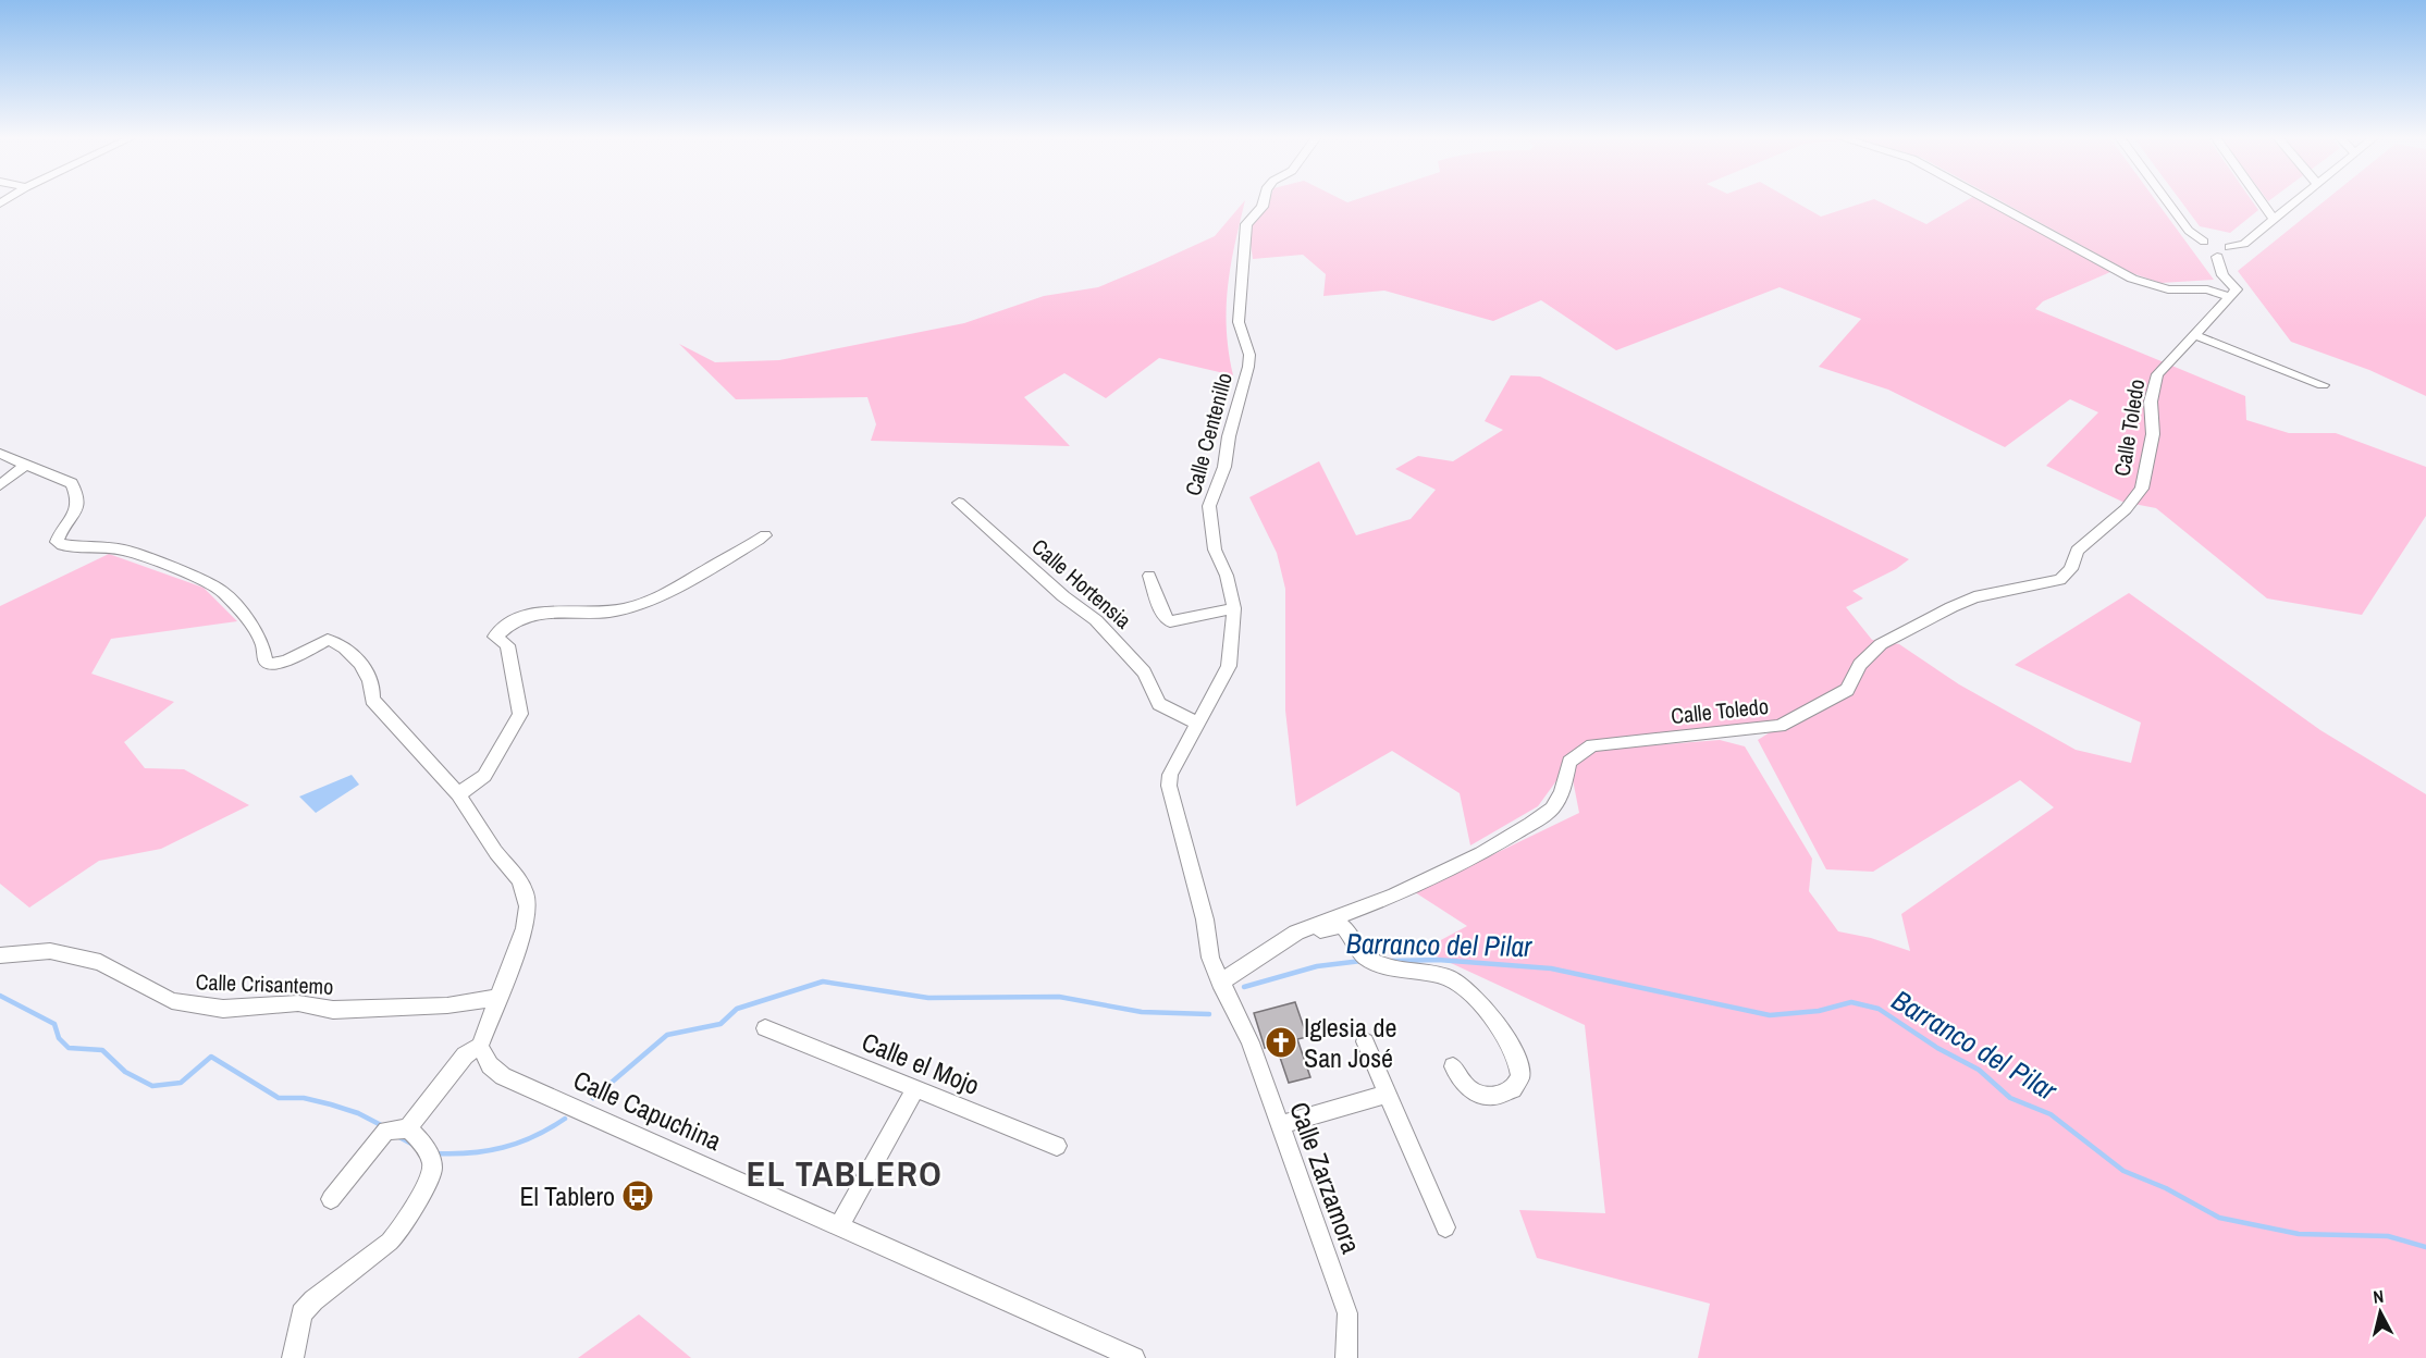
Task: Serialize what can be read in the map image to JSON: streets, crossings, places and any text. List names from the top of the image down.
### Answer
{
  "streets": {
    "street": [
      "Calle Toledo",
      "Calle Centenillo",
      "Calle Hortensia",
      "Calle Crisantemo",
      "Calle el Mojo",
      "Calle Capuchina",
      "Calle Zarzamora"
    ]
  },
  "crossings": [
    ["Calle Toledo", "Calle Centenillo"],
    ["Calle Toledo", "Calle Zarzamora"],
    ["Calle Centenillo", "Calle Hortensia"],
    ["Calle Centenillo", "Calle Zarzamora"]
  ],
  "districts": ["EL TABLERO"],
  "water": ["Barranco del Pilar"],
  "places": {
    "church": ["Iglesia de San José"],
    "bus stop": ["El Tablero"]
  },
  "north": "top"
}
